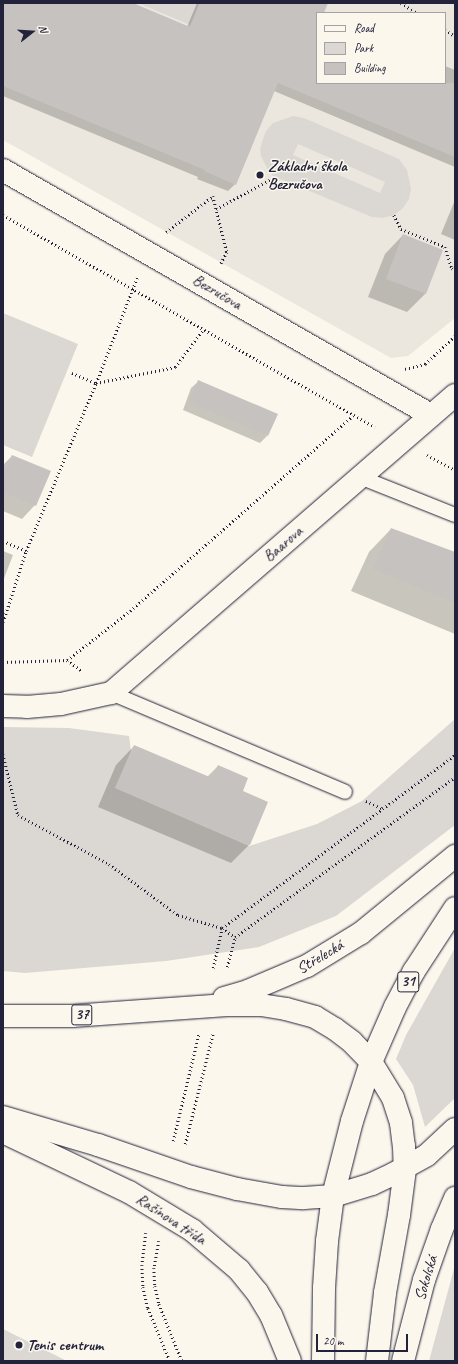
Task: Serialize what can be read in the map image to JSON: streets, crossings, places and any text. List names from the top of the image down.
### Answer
{
  "streets": {
    "main road": [
      "Bezručova",
      "Baarova",
      "Střelecká",
      "31",
      "37",
      "Rašínova třída",
      "Sokolská"
    ]
  },
  "crossings": [
    ["Bezručova", "Baarova"],
    ["Střelecká", "37"]
  ],
  "places": ["Základní škola Bezručova", "Tenis centrum"],
  "legend": ["Road", "Park", "Building"],
  "scale_bar": "20 m",
  "north": "right"
}
